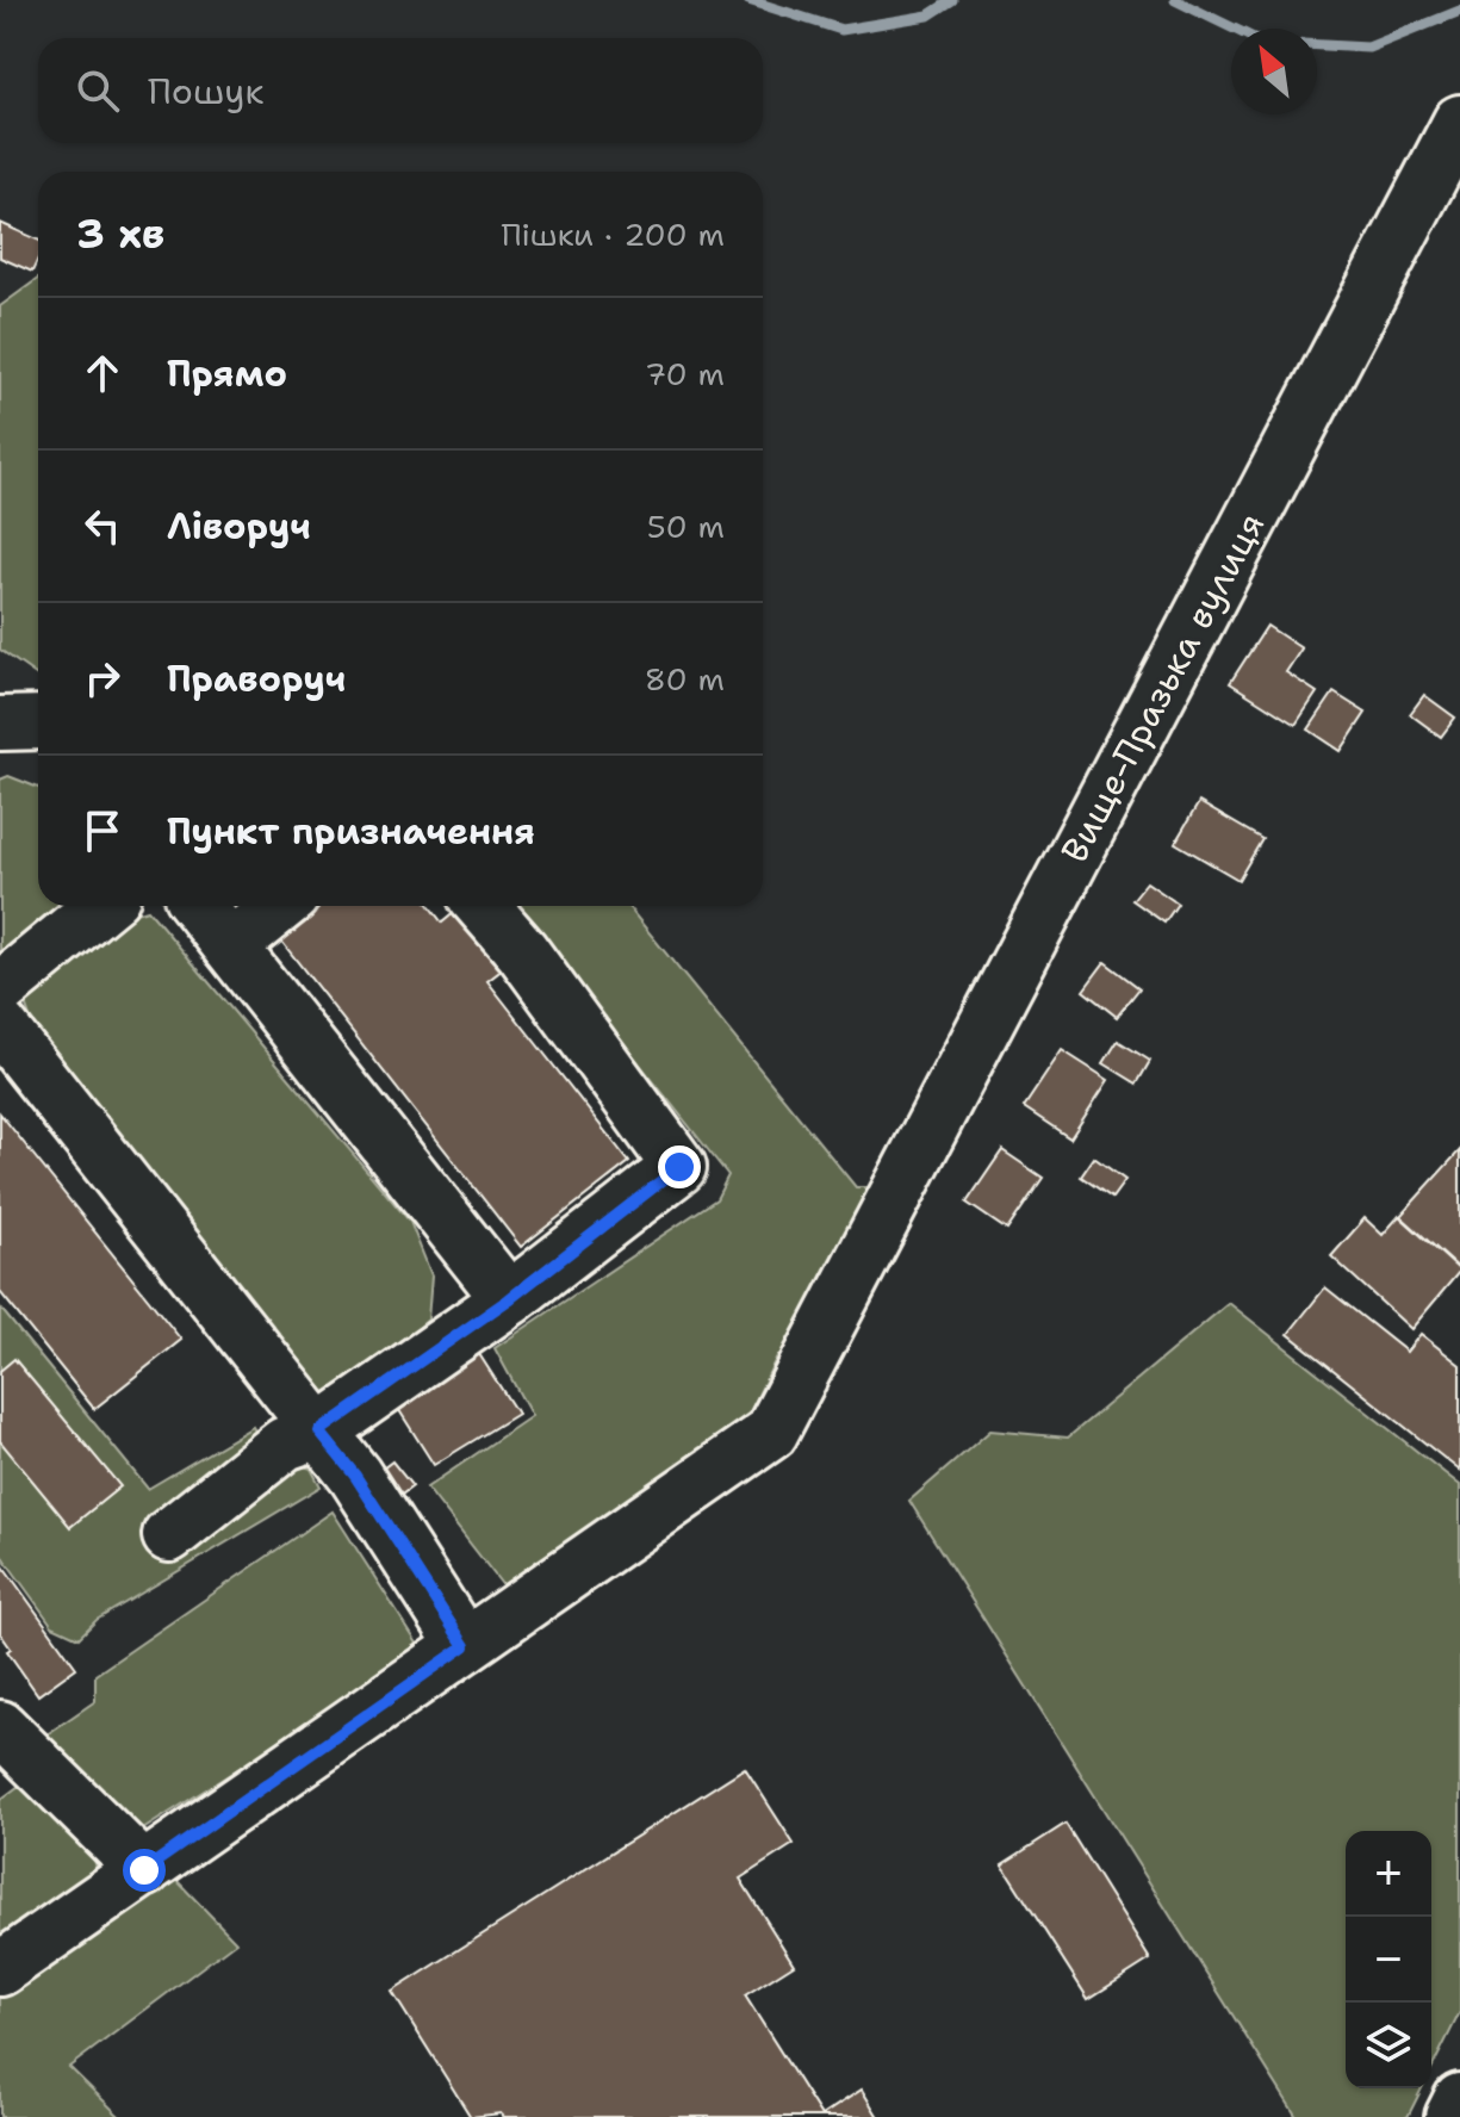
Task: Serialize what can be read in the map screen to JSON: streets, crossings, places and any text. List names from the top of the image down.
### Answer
{
  "streets": {
    "street": ["Вище-Празька вулиця"]
  },
  "north": "top left",
  "page": {
    "search": "Пошук",
    "heading": ["3 хв", "Пішки · 200 m"],
    "list": [
      ["Прямо", "70 m"],
      ["Ліворуч", "50 m"],
      ["Праворуч", "80 m"],
      "Пункт призначення"
    ],
    "map_buttons": ["+", "−"]
  }
}
